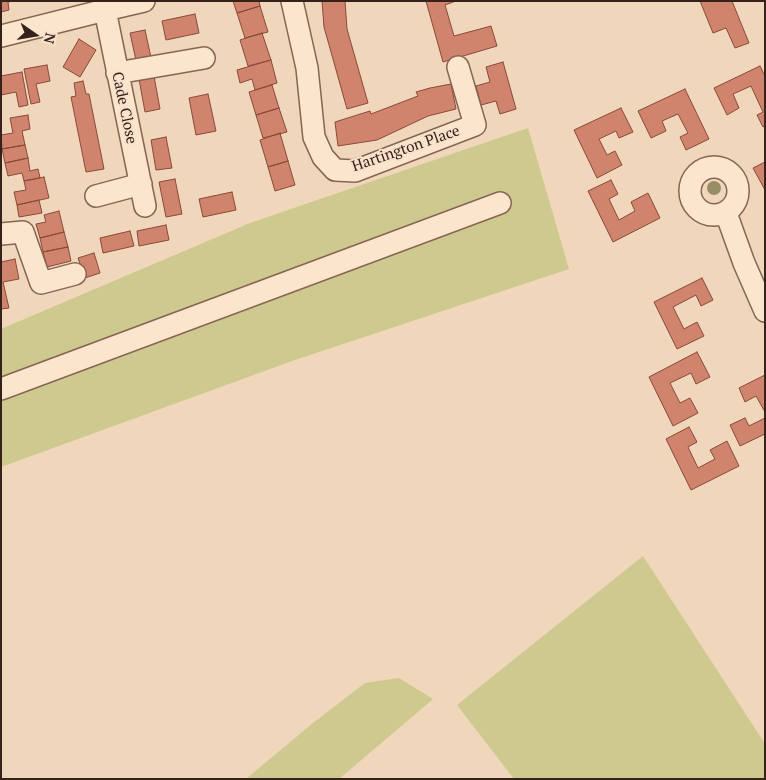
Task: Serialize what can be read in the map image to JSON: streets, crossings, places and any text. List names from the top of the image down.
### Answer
{
  "streets": {
    "street": ["Cade Close", "Hartington Place"]
  },
  "north": "right"
}
